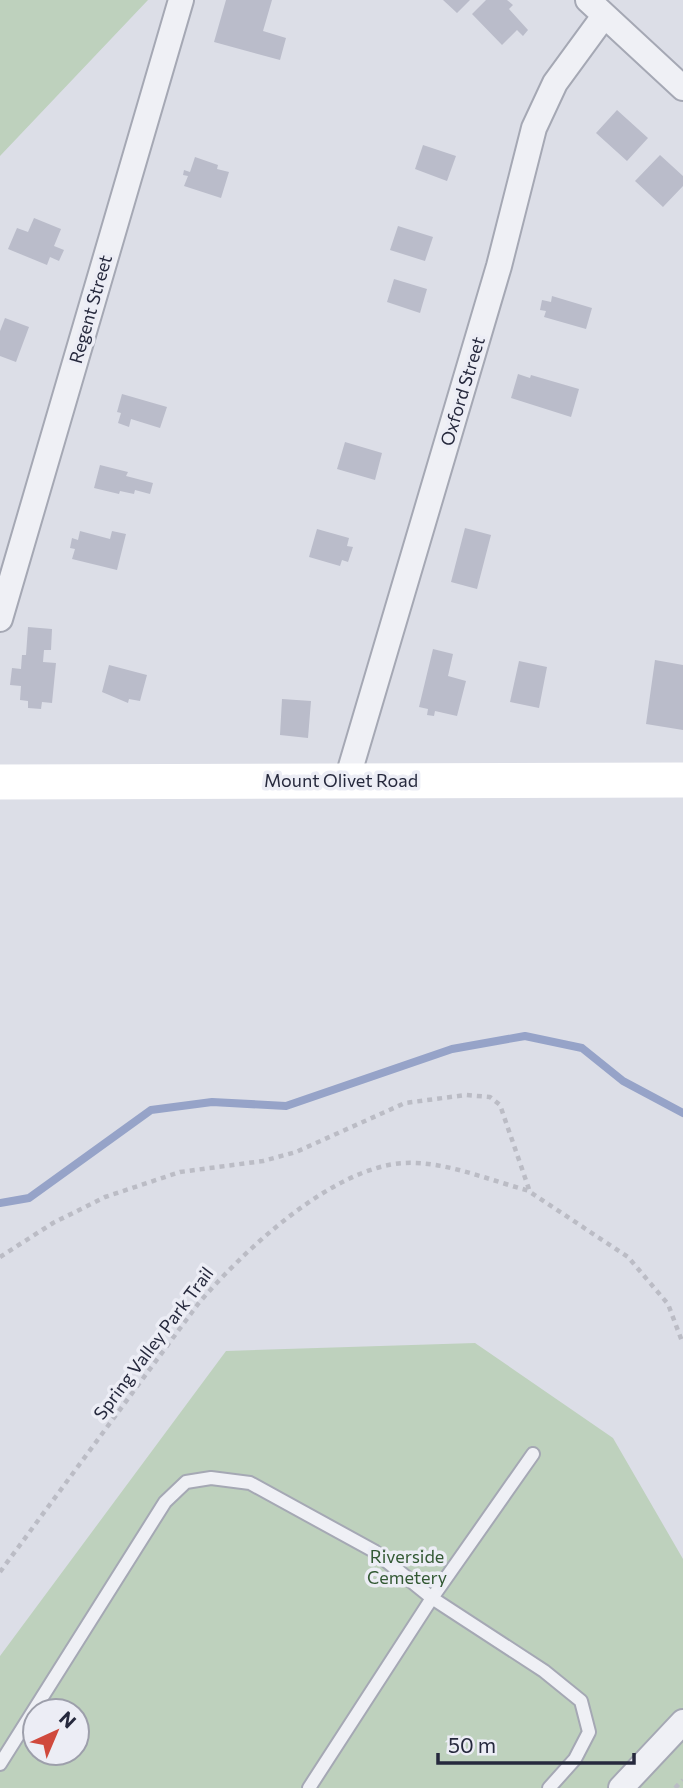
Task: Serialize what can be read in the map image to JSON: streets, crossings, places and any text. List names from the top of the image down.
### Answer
{
  "streets": {
    "street": ["Regent Street", "Oxford Street", "Mount Olivet Road"],
    "path": ["Spring Valley Park Trail"]
  },
  "crossings": [
    ["Oxford Street", "Mount Olivet Road"]
  ],
  "parks": ["Riverside Cemetery"],
  "scale_bar": "50 m",
  "north": "top right"
}
